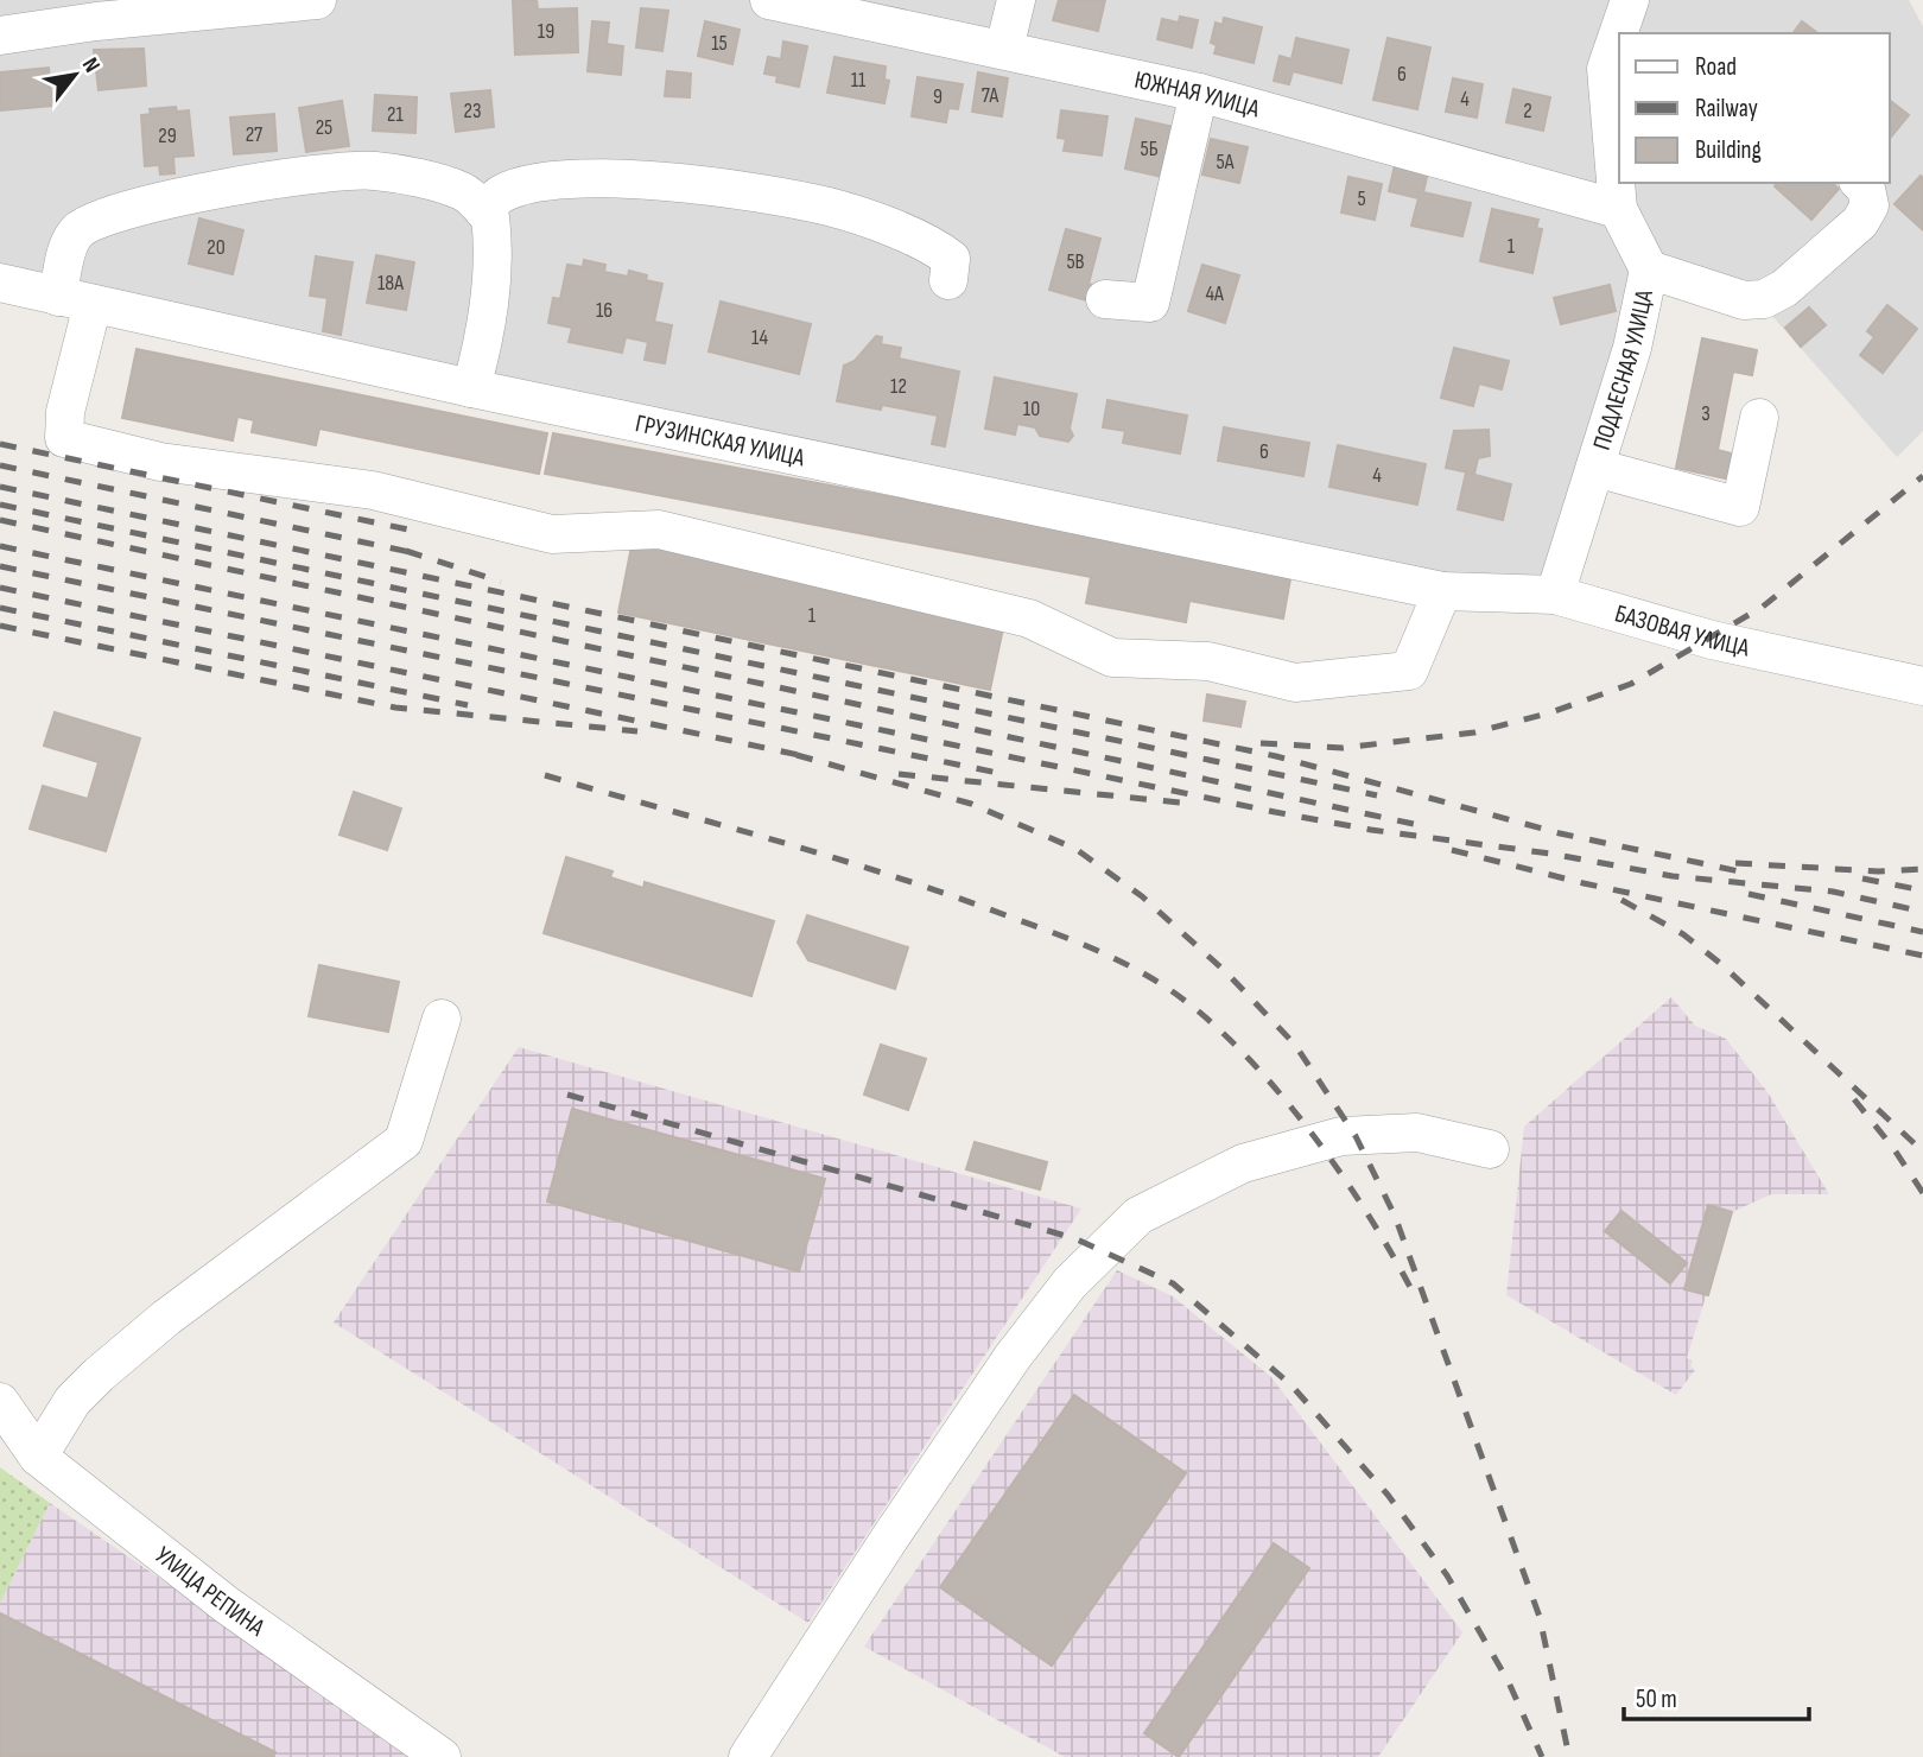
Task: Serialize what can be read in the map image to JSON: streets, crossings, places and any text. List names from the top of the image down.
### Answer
{
  "streets": {
    "street": [
      "ЮЖНАЯ УЛИЦА",
      "ПОДЛЕСНАЯ УЛИЦА",
      "ГРУЗИНСКАЯ УЛИЦА",
      "БАЗОВАЯ УЛИЦА",
      "УЛИЦА РЕПИНА"
    ]
  },
  "crossings": [
    ["ЮЖНАЯ УЛИЦА", "ПОДЛЕСНАЯ УЛИЦА"],
    ["ПОДЛЕСНАЯ УЛИЦА", "БАЗОВАЯ УЛИЦА"],
    ["ГРУЗИНСКАЯ УЛИЦА", "БАЗОВАЯ УЛИЦА"]
  ],
  "house_numbers": [
    "19",
    "15",
    "6",
    "11",
    "7А",
    "9",
    "4",
    "23",
    "2",
    "21",
    "25",
    "27",
    "29",
    "5Б",
    "5А",
    "5",
    "1",
    "20",
    "5В",
    "18А",
    "4А",
    "16",
    "14",
    "12",
    "10",
    "3",
    "6",
    "4",
    "1"
  ],
  "legend": ["Road", "Railway", "Building"],
  "scale_bar": "50 m",
  "north": "top right"
}
